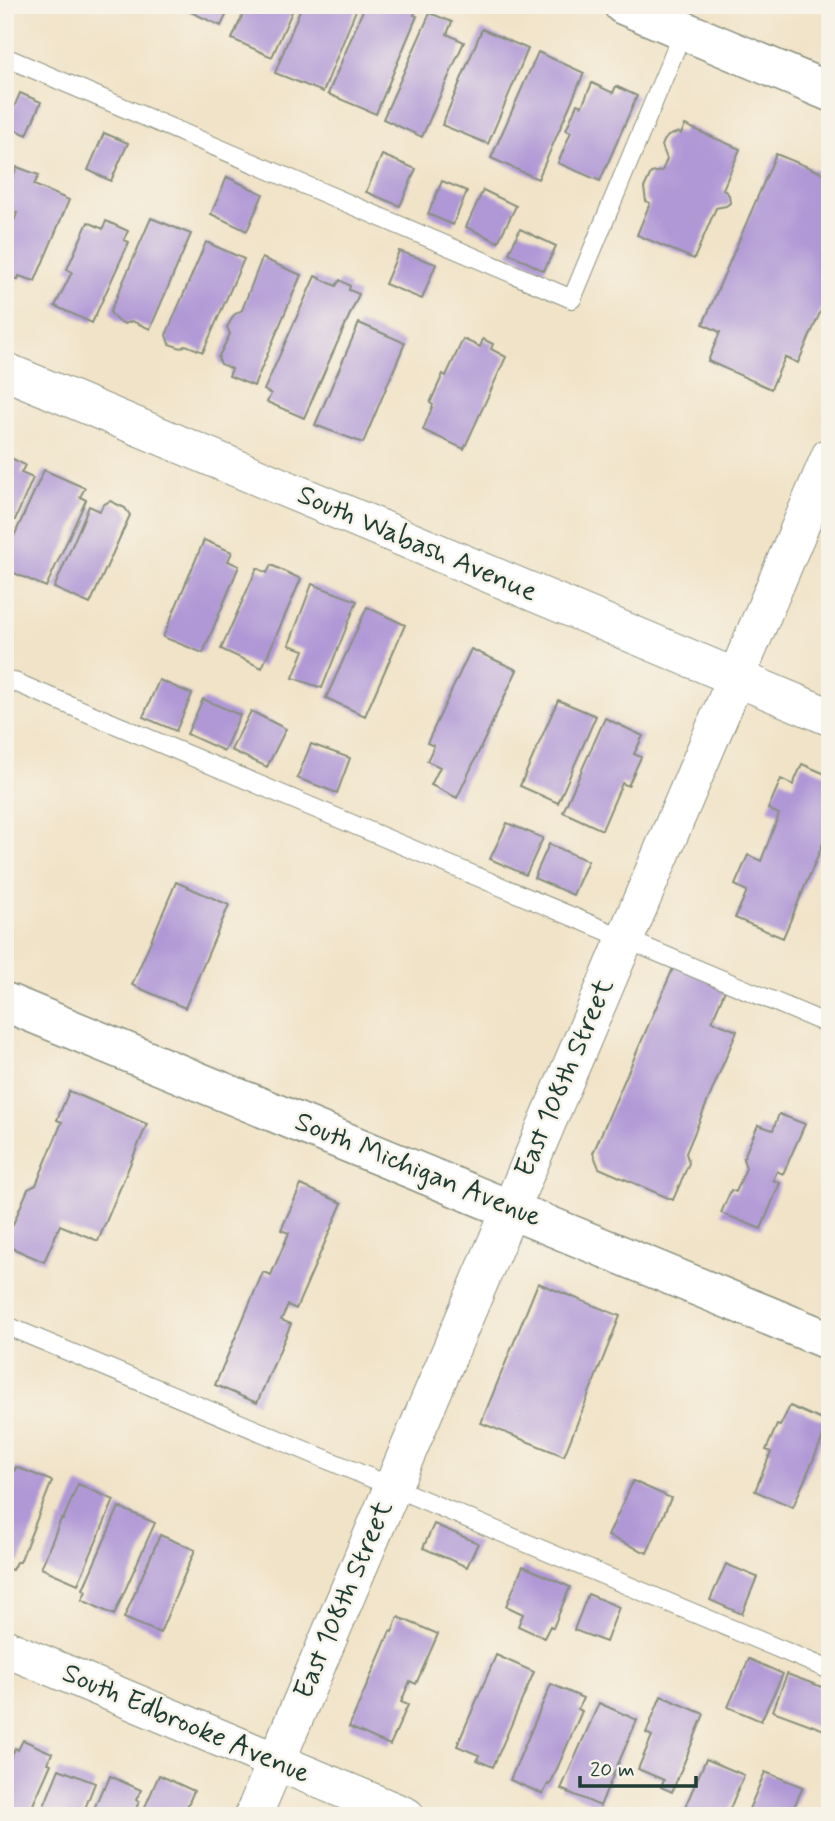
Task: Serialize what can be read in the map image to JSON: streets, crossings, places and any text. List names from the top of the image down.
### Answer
{
  "streets": {
    "main road": ["South Michigan Avenue"],
    "street": ["South Wabash Avenue", "East 108th Street", "South Edbrooke Avenue"]
  },
  "crossings": [
    ["South Wabash Avenue", "East 108th Street"],
    ["East 108th Street", "South Michigan Avenue"],
    ["East 108th Street", "South Edbrooke Avenue"]
  ],
  "scale_bar": "20 m"
}
